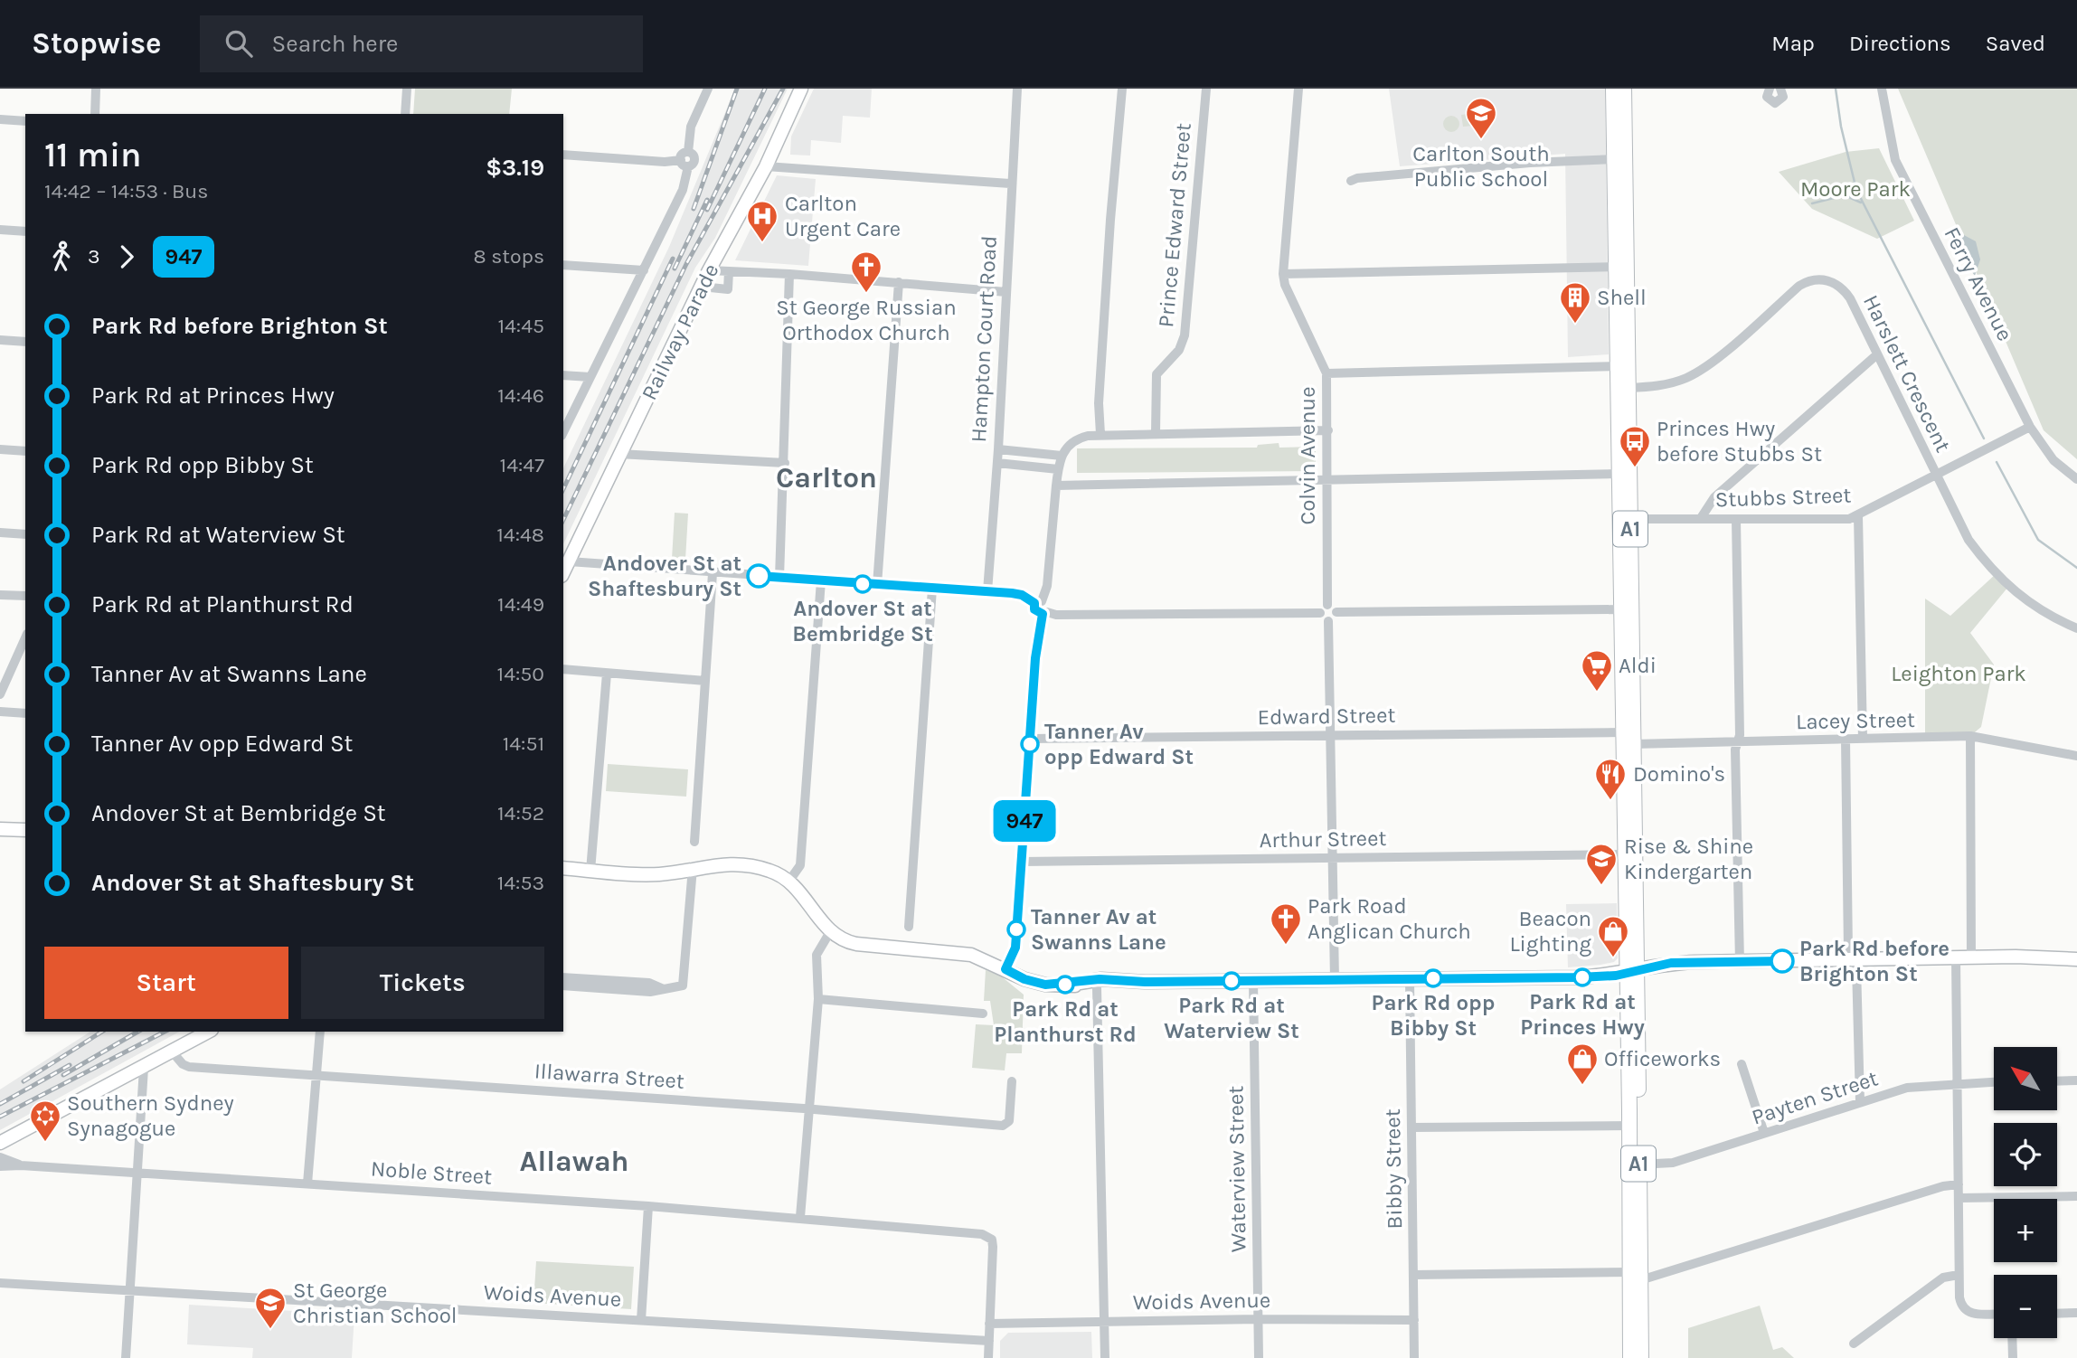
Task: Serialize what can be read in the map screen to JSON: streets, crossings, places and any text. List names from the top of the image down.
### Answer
{
  "streets": {
    "highway": ["A1"],
    "main road": ["Railway Parade"],
    "street": [
      "Prince Edward Street",
      "Ferry Avenue",
      "Hampton Court Road",
      "Harslett Crescent",
      "Colvin Avenue",
      "Stubbs Street",
      "Edward Street",
      "Lacey Street",
      "Arthur Street",
      "Illawarra Street",
      "Payten Street",
      "Waterview Street",
      "Bibby Street",
      "Noble Street",
      "Woids Avenue"
    ]
  },
  "crossings": [
    ["Ferry Avenue", "Stubbs Street"],
    ["Harslett Crescent", "Stubbs Street"],
    ["Harslett Crescent", "A1"],
    ["Stubbs Street", "A1"],
    ["A1", "Edward Street"],
    ["A1", "Lacey Street"],
    ["A1", "Arthur Street"],
    ["A1", "Payten Street"],
    ["Waterview Street", "Woids Avenue"],
    ["Bibby Street", "Woids Avenue"],
    ["Noble Street", "Woids Avenue"]
  ],
  "districts": ["Carlton", "Allawah"],
  "parks": ["Moore Park", "Leighton Park"],
  "places": {
    "school or university": ["Carlton South Public School", "Rise & Shine Kindergarten", "St George Christian School"],
    "hospital": ["Carlton Urgent Care"],
    "church": ["St George Russian Orthodox Church", "Park Road Anglican Church"],
    "building": ["Shell"],
    "bus stop": ["Princes Hwy before Stubbs St"],
    "other": [
      "Andover St at Shaftesbury St",
      "Andover St at Bembridge St",
      "Tanner Av opp Edward St",
      "Tanner Av at Swanns Lane",
      "Park Rd before Brighton St",
      "Park Rd at Princes Hwy",
      "Park Rd opp Bibby St",
      "Park Rd at Waterview St",
      "Park Rd at Planthurst Rd"
    ],
    "supermarket": ["Aldi"],
    "restaurant": ["Domino's"],
    "shop": ["Beacon Lighting", "Officeworks"],
    "synagogue": ["Southern Sydney Synagogue"]
  },
  "lines": ["bus line 947"],
  "north": "top left",
  "page": {
    "header": "Stopwise",
    "search": "Search here",
    "nav": ["Map", "Directions", "Saved"],
    "on_map": "947",
    "heading": ["11 min", "14:42 – 14:53 · Bus", "$3.19"],
    "legs": ["3", "947", "8 stops"],
    "list": [
      {
        "name": "Park Rd before Brighton St",
        "value": "14:45"
      },
      {
        "name": "Park Rd at Princes Hwy",
        "value": "14:46"
      },
      {
        "name": "Park Rd opp Bibby St",
        "value": "14:47"
      },
      {
        "name": "Park Rd at Waterview St",
        "value": "14:48"
      },
      {
        "name": "Park Rd at Planthurst Rd",
        "value": "14:49"
      },
      {
        "name": "Tanner Av at Swanns Lane",
        "value": "14:50"
      },
      {
        "name": "Tanner Av opp Edward St",
        "value": "14:51"
      },
      {
        "name": "Andover St at Bembridge St",
        "value": "14:52"
      },
      {
        "name": "Andover St at Shaftesbury St",
        "value": "14:53"
      }
    ],
    "buttons": ["Start", "Tickets"],
    "map_buttons": ["+", "−"]
  }
}
